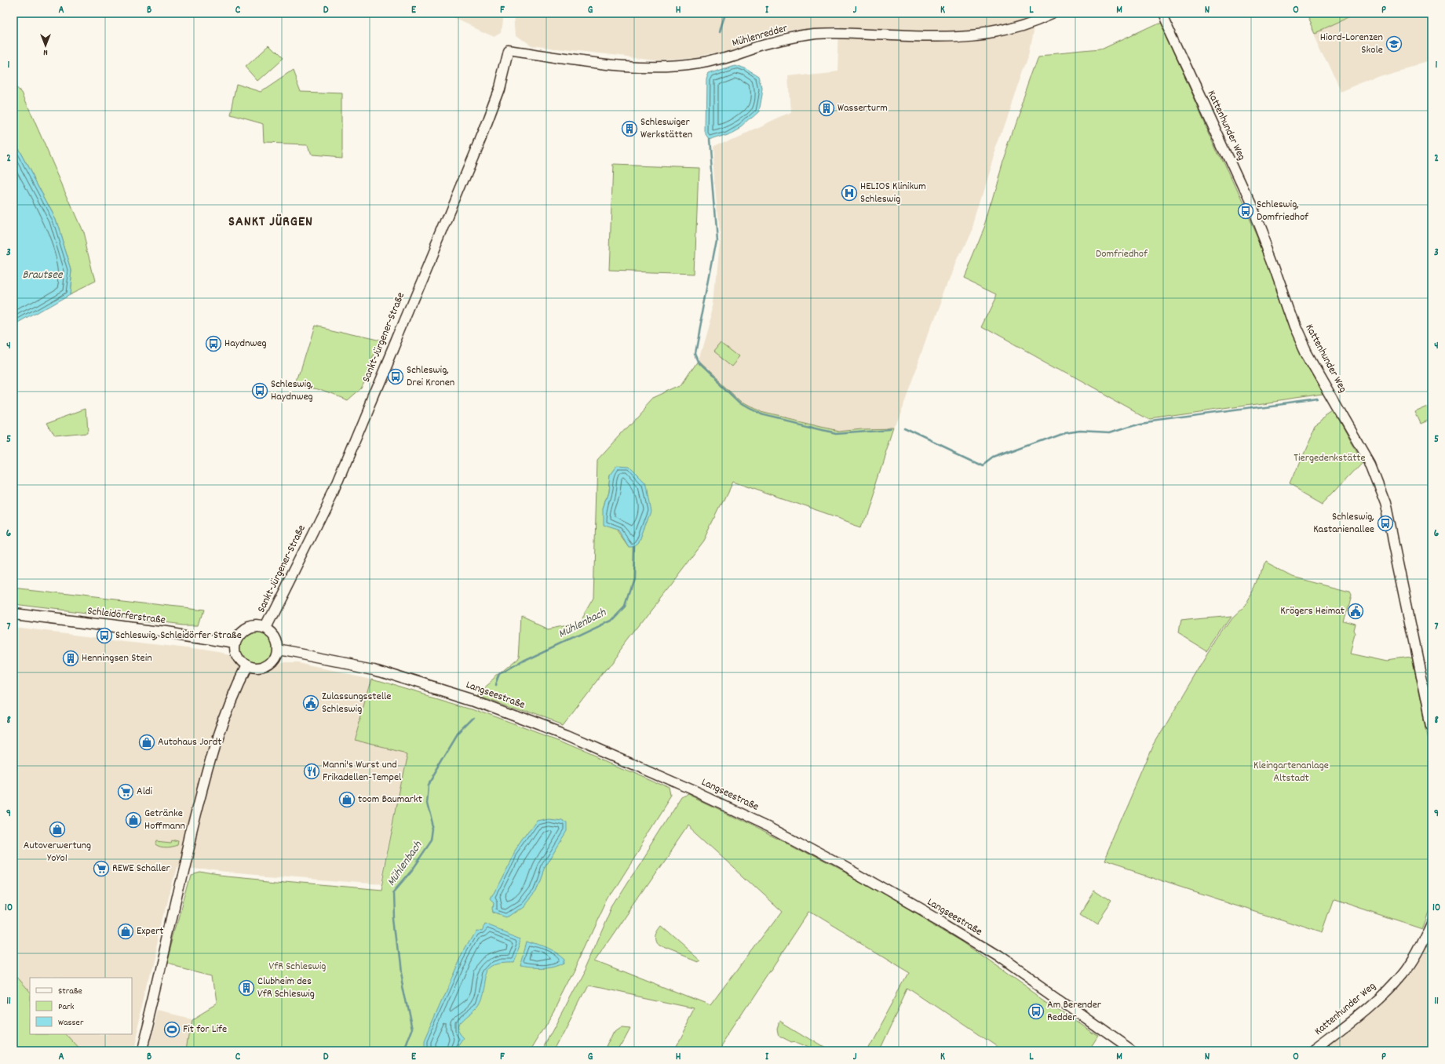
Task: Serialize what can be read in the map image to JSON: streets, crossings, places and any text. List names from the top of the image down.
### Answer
{
  "streets": {
    "street": [
      "Mühlenredder",
      "Kattenhunder Weg",
      "Sankt-Jürgener-Straße",
      "Schleidörferstraße",
      "Langseestraße"
    ]
  },
  "crossings": [
    ["Mühlenredder", "Sankt-Jürgener-Straße"],
    ["Sankt-Jürgener-Straße", "Schleidörferstraße"],
    ["Sankt-Jürgener-Straße", "Langseestraße"],
    ["Schleidörferstraße", "Langseestraße"]
  ],
  "districts": ["SANKT JÜRGEN"],
  "water": ["Brautsee", "Mühlenbach"],
  "parks": [
    "Domfriedhof",
    "Tiergedenkstätte",
    "Kleingartenanlage Altstadt",
    "VfR Schleswig"
  ],
  "places": {
    "school or university": ["Hiord-Lorenzen Skole"],
    "building": [
      "Wasserturm",
      "Schleswiger Werkstätten",
      "Henningsen Stein",
      "Clubheim des VfR Schleswig"
    ],
    "hospital": ["HELIOS Klinikum Schleswig"],
    "bus stop": [
      "Schleswig, Domfriedhof",
      "Haydnweg",
      "Schleswig, Drei Kronen",
      "Schleswig, Haydnweg",
      "Schleswig, Kastanienallee",
      "Schleswig, Schleidörfer Straße",
      "Am Berender Redder"
    ],
    "public building": ["Krögers Heimat", "Zulassungsstelle Schleswig"],
    "shop": [
      "Autohaus Jordt",
      "toom Baumarkt",
      "Getränke Hoffmann",
      "Autoverwertung YoYo1",
      "Expert"
    ],
    "restaurant": ["Manni's Wurst und Frikadellen-Tempel"],
    "supermarket": ["Aldi", "REWE Schaller"],
    "sports": ["Fit for Life"]
  },
  "legend": ["Straße", "Park", "Wasser"],
  "north": "bottom",
  "grid": {
    "columns": [
      "A",
      "B",
      "C",
      "D",
      "E",
      "F",
      "G",
      "H",
      "I",
      "J",
      "K",
      "L",
      "M",
      "N",
      "O",
      "P"
    ],
    "rows": [
      "1",
      "2",
      "3",
      "4",
      "5",
      "6",
      "7",
      "8",
      "9",
      "10",
      "11"
    ]
  }
}
